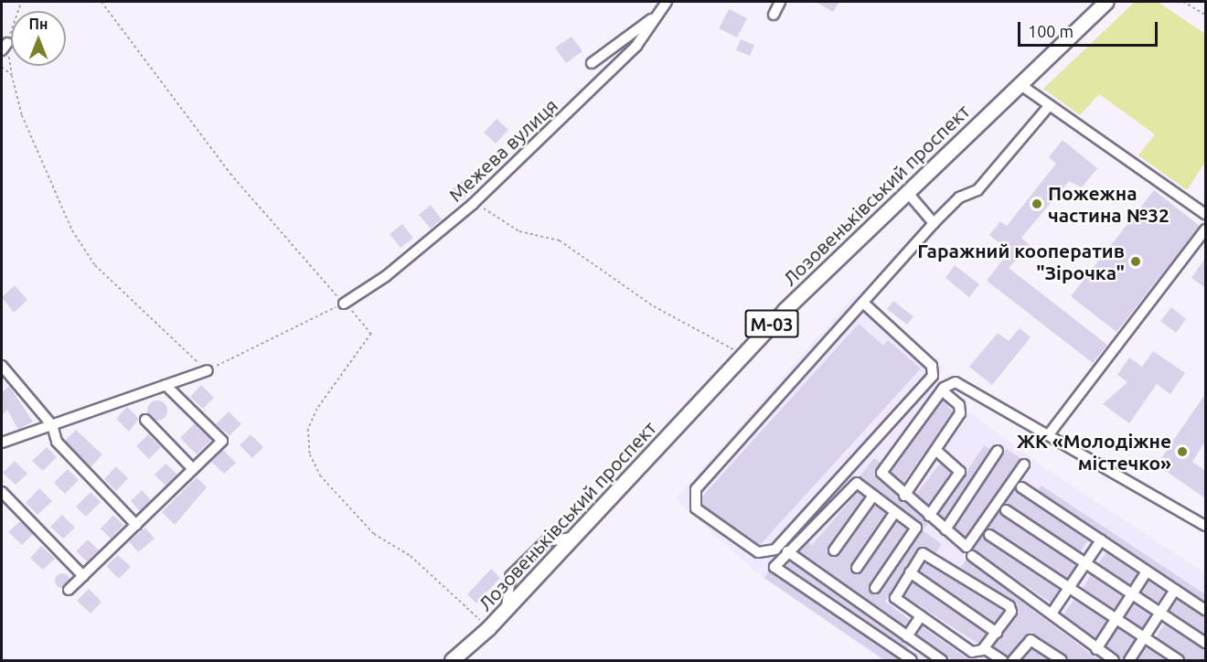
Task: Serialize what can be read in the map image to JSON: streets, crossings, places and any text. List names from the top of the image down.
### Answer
{
  "streets": {
    "highway": ["Лозовеньківський проспект", "М-03"],
    "street": ["Межева вулиця"]
  },
  "places": ["Пожежна частина №32", "Гаражний кооператив \"Зірочка\"", "ЖК «Молодіжне містечко»"],
  "scale_bar": "100 m",
  "north": "top"
}
